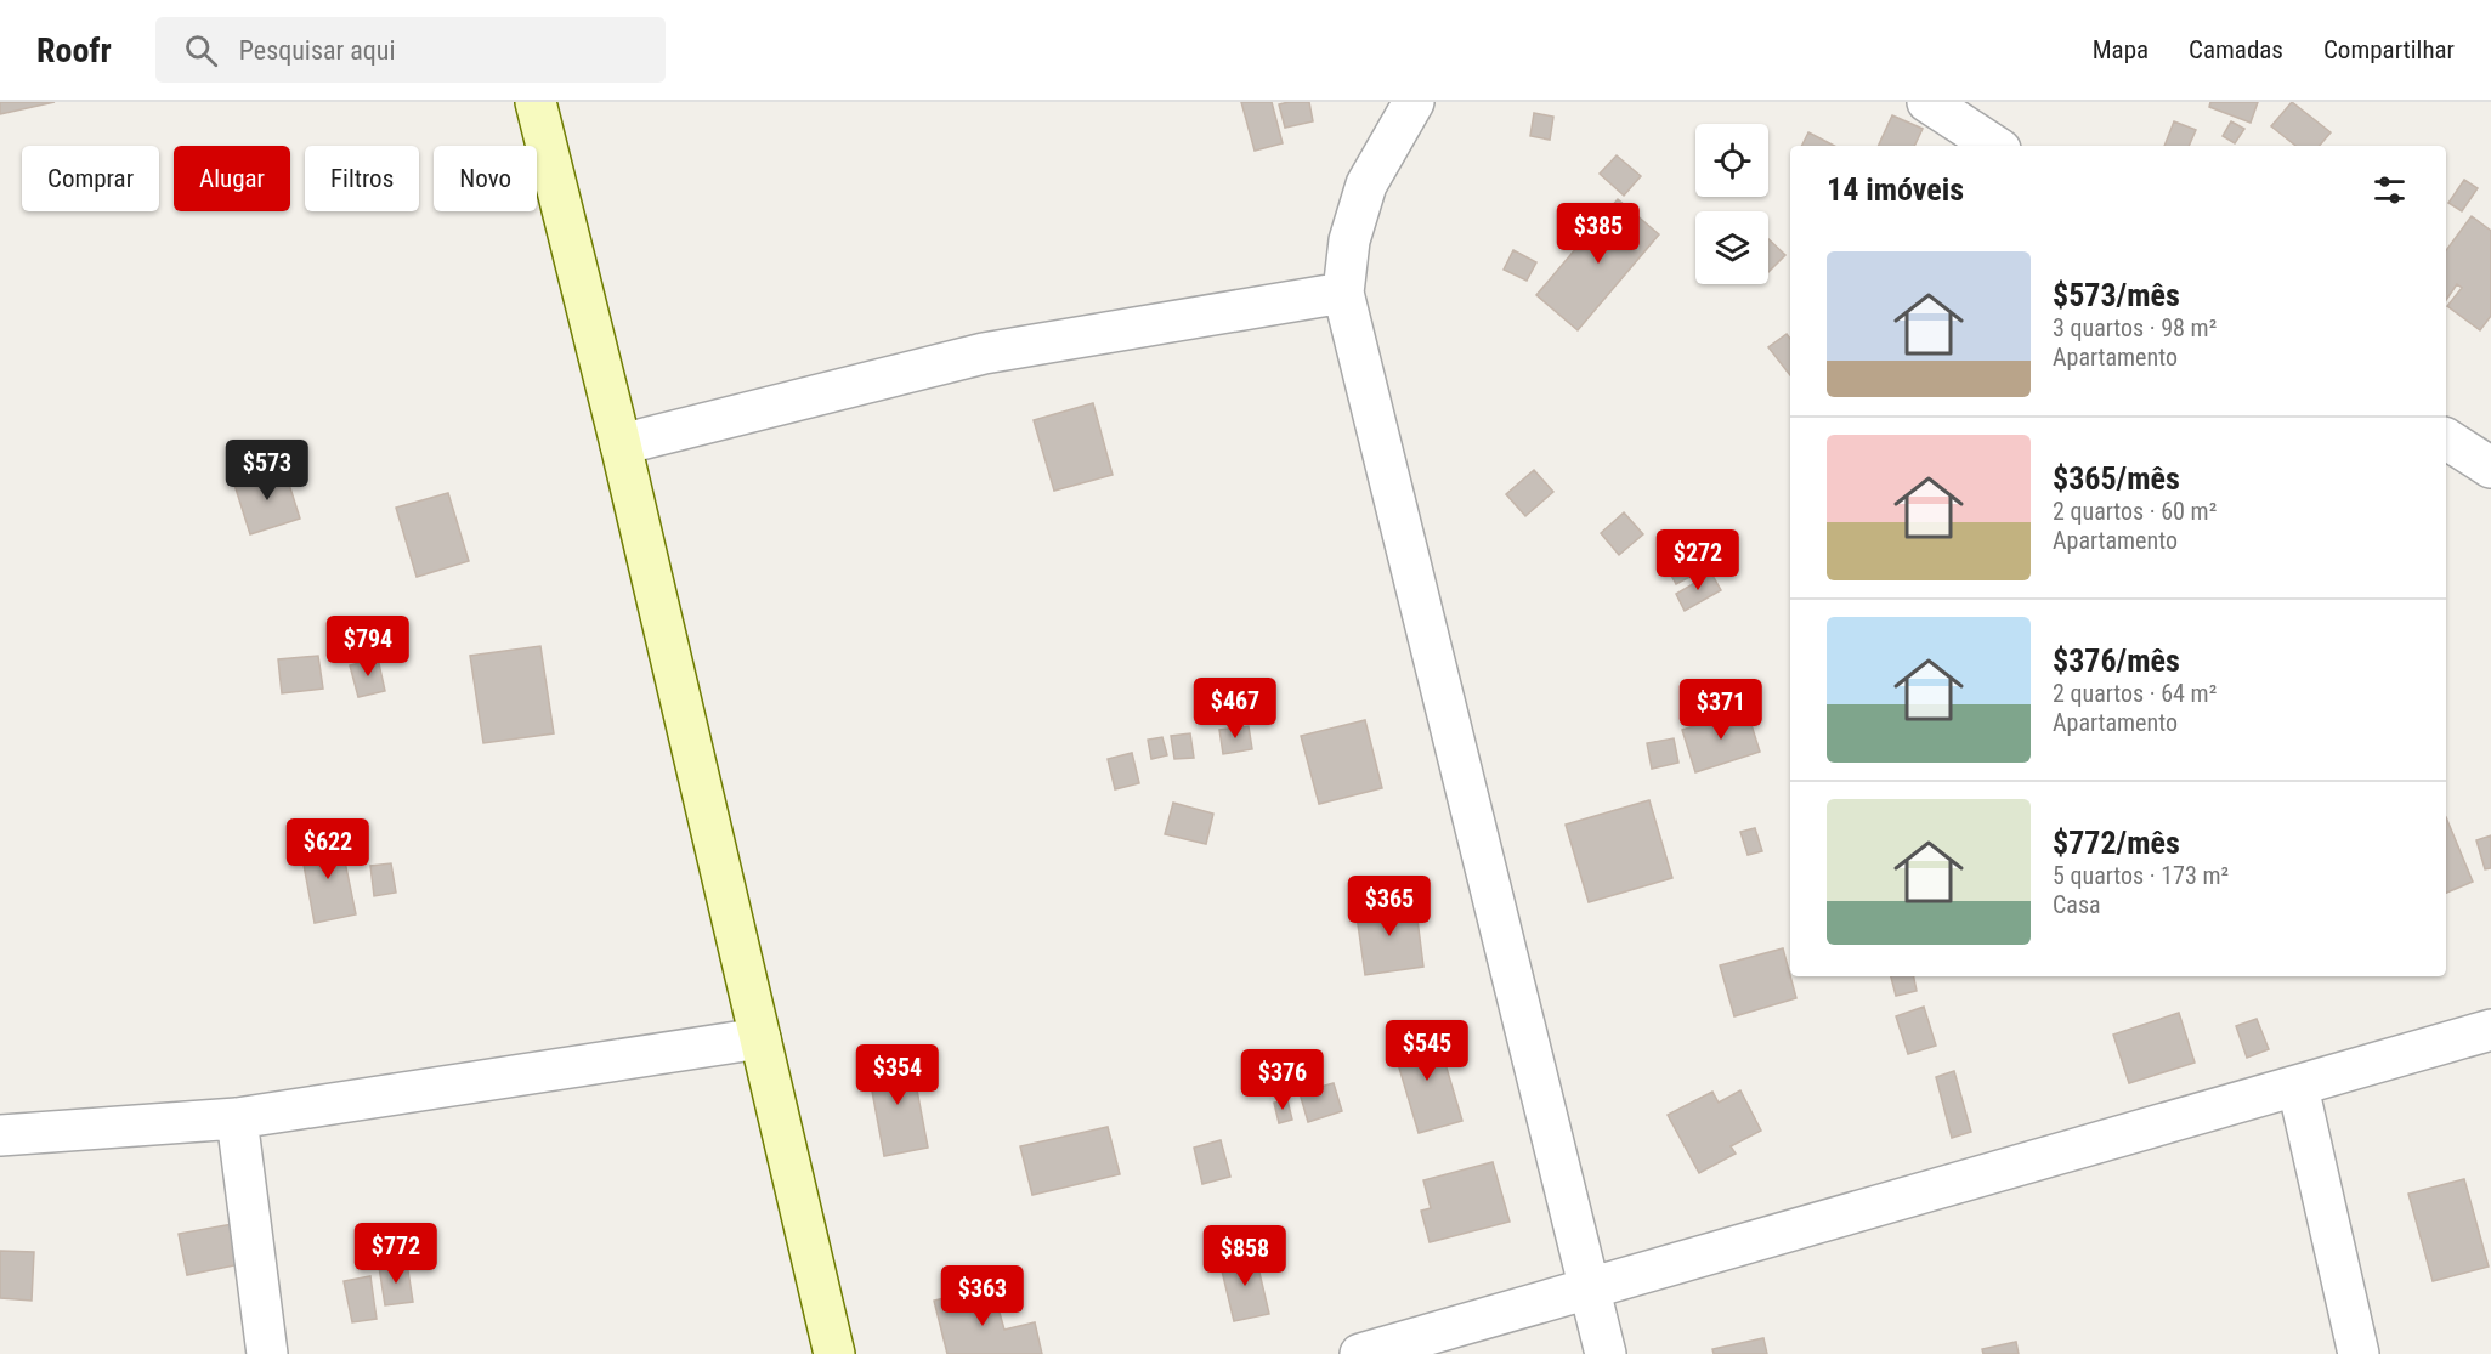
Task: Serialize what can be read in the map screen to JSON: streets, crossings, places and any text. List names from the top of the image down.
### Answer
{
  "page": {
    "header": "Roofr",
    "search": "Pesquisar aqui",
    "nav": ["Mapa", "Camadas", "Compartilhar"],
    "chip": [
      "Comprar",
      "Alugar",
      "Filtros",
      "Novo"
    ],
    "heading": "14 imóveis",
    "price": [
      "$385",
      "$573",
      "$272",
      "$794",
      "$467",
      "$371",
      "$622",
      "$365",
      "$545",
      "$354",
      "$376",
      "$772",
      "$858",
      "$363"
    ],
    "list": [
      {
        "name": "$573/mês",
        "note": "3 quartos · 98 m² · Apartamento"
      },
      {
        "name": "$365/mês",
        "note": "2 quartos · 60 m² · Apartamento"
      },
      {
        "name": "$376/mês",
        "note": "2 quartos · 64 m² · Apartamento"
      },
      {
        "name": "$772/mês",
        "note": "5 quartos · 173 m² · Casa"
      }
    ]
  }
}
